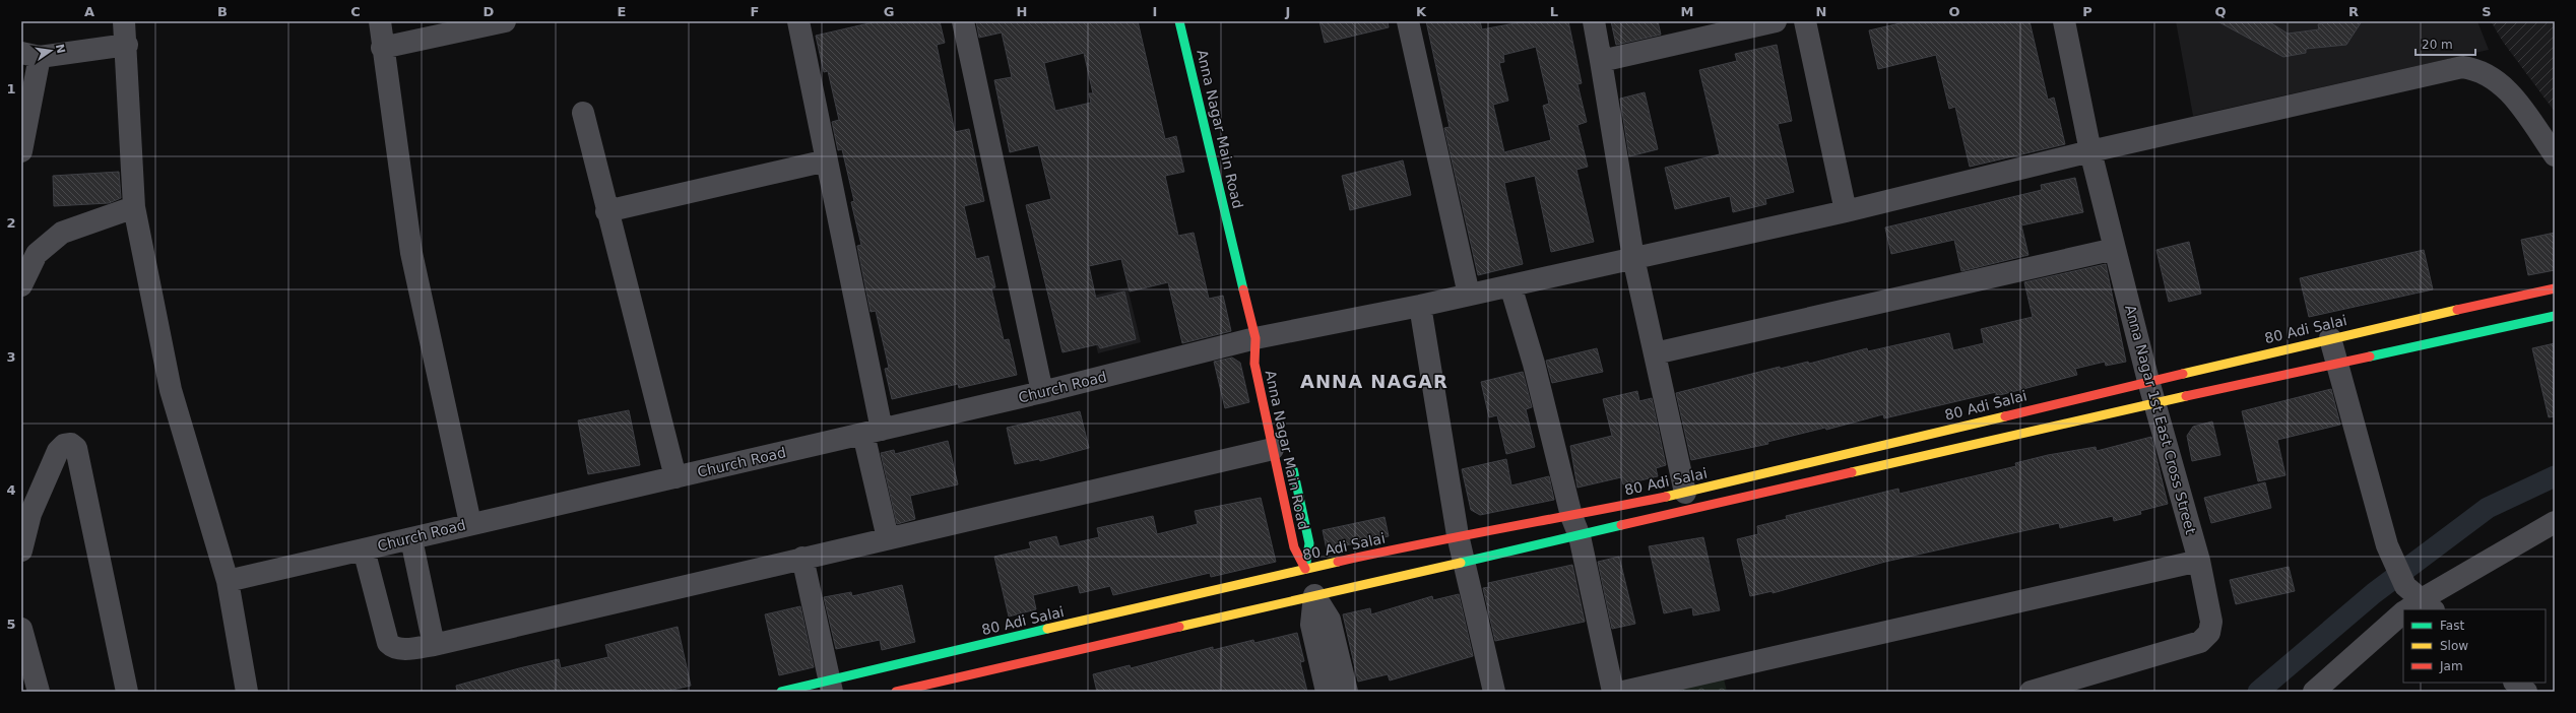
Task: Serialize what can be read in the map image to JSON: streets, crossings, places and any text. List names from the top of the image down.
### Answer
{
  "streets": {
    "main road": ["Anna Nagar Main Road", "80 Adi Salai"],
    "street": ["Church Road", "Anna Nagar 1st East Cross Street"]
  },
  "crossings": [
    ["Anna Nagar Main Road", "80 Adi Salai"],
    ["Anna Nagar Main Road", "Church Road"],
    ["80 Adi Salai", "Anna Nagar 1st East Cross Street"],
    ["Church Road", "Anna Nagar 1st East Cross Street"]
  ],
  "districts": ["ANNA NAGAR"],
  "legend": ["Fast", "Slow", "Jam"],
  "scale_bar": "20 m",
  "north": "right",
  "grid": {
    "columns": [
      "A",
      "B",
      "C",
      "D",
      "E",
      "F",
      "G",
      "H",
      "I",
      "J",
      "K",
      "L",
      "M",
      "N",
      "O",
      "P",
      "Q",
      "R",
      "S"
    ],
    "rows": [
      "1",
      "2",
      "3",
      "4",
      "5"
    ]
  }
}
